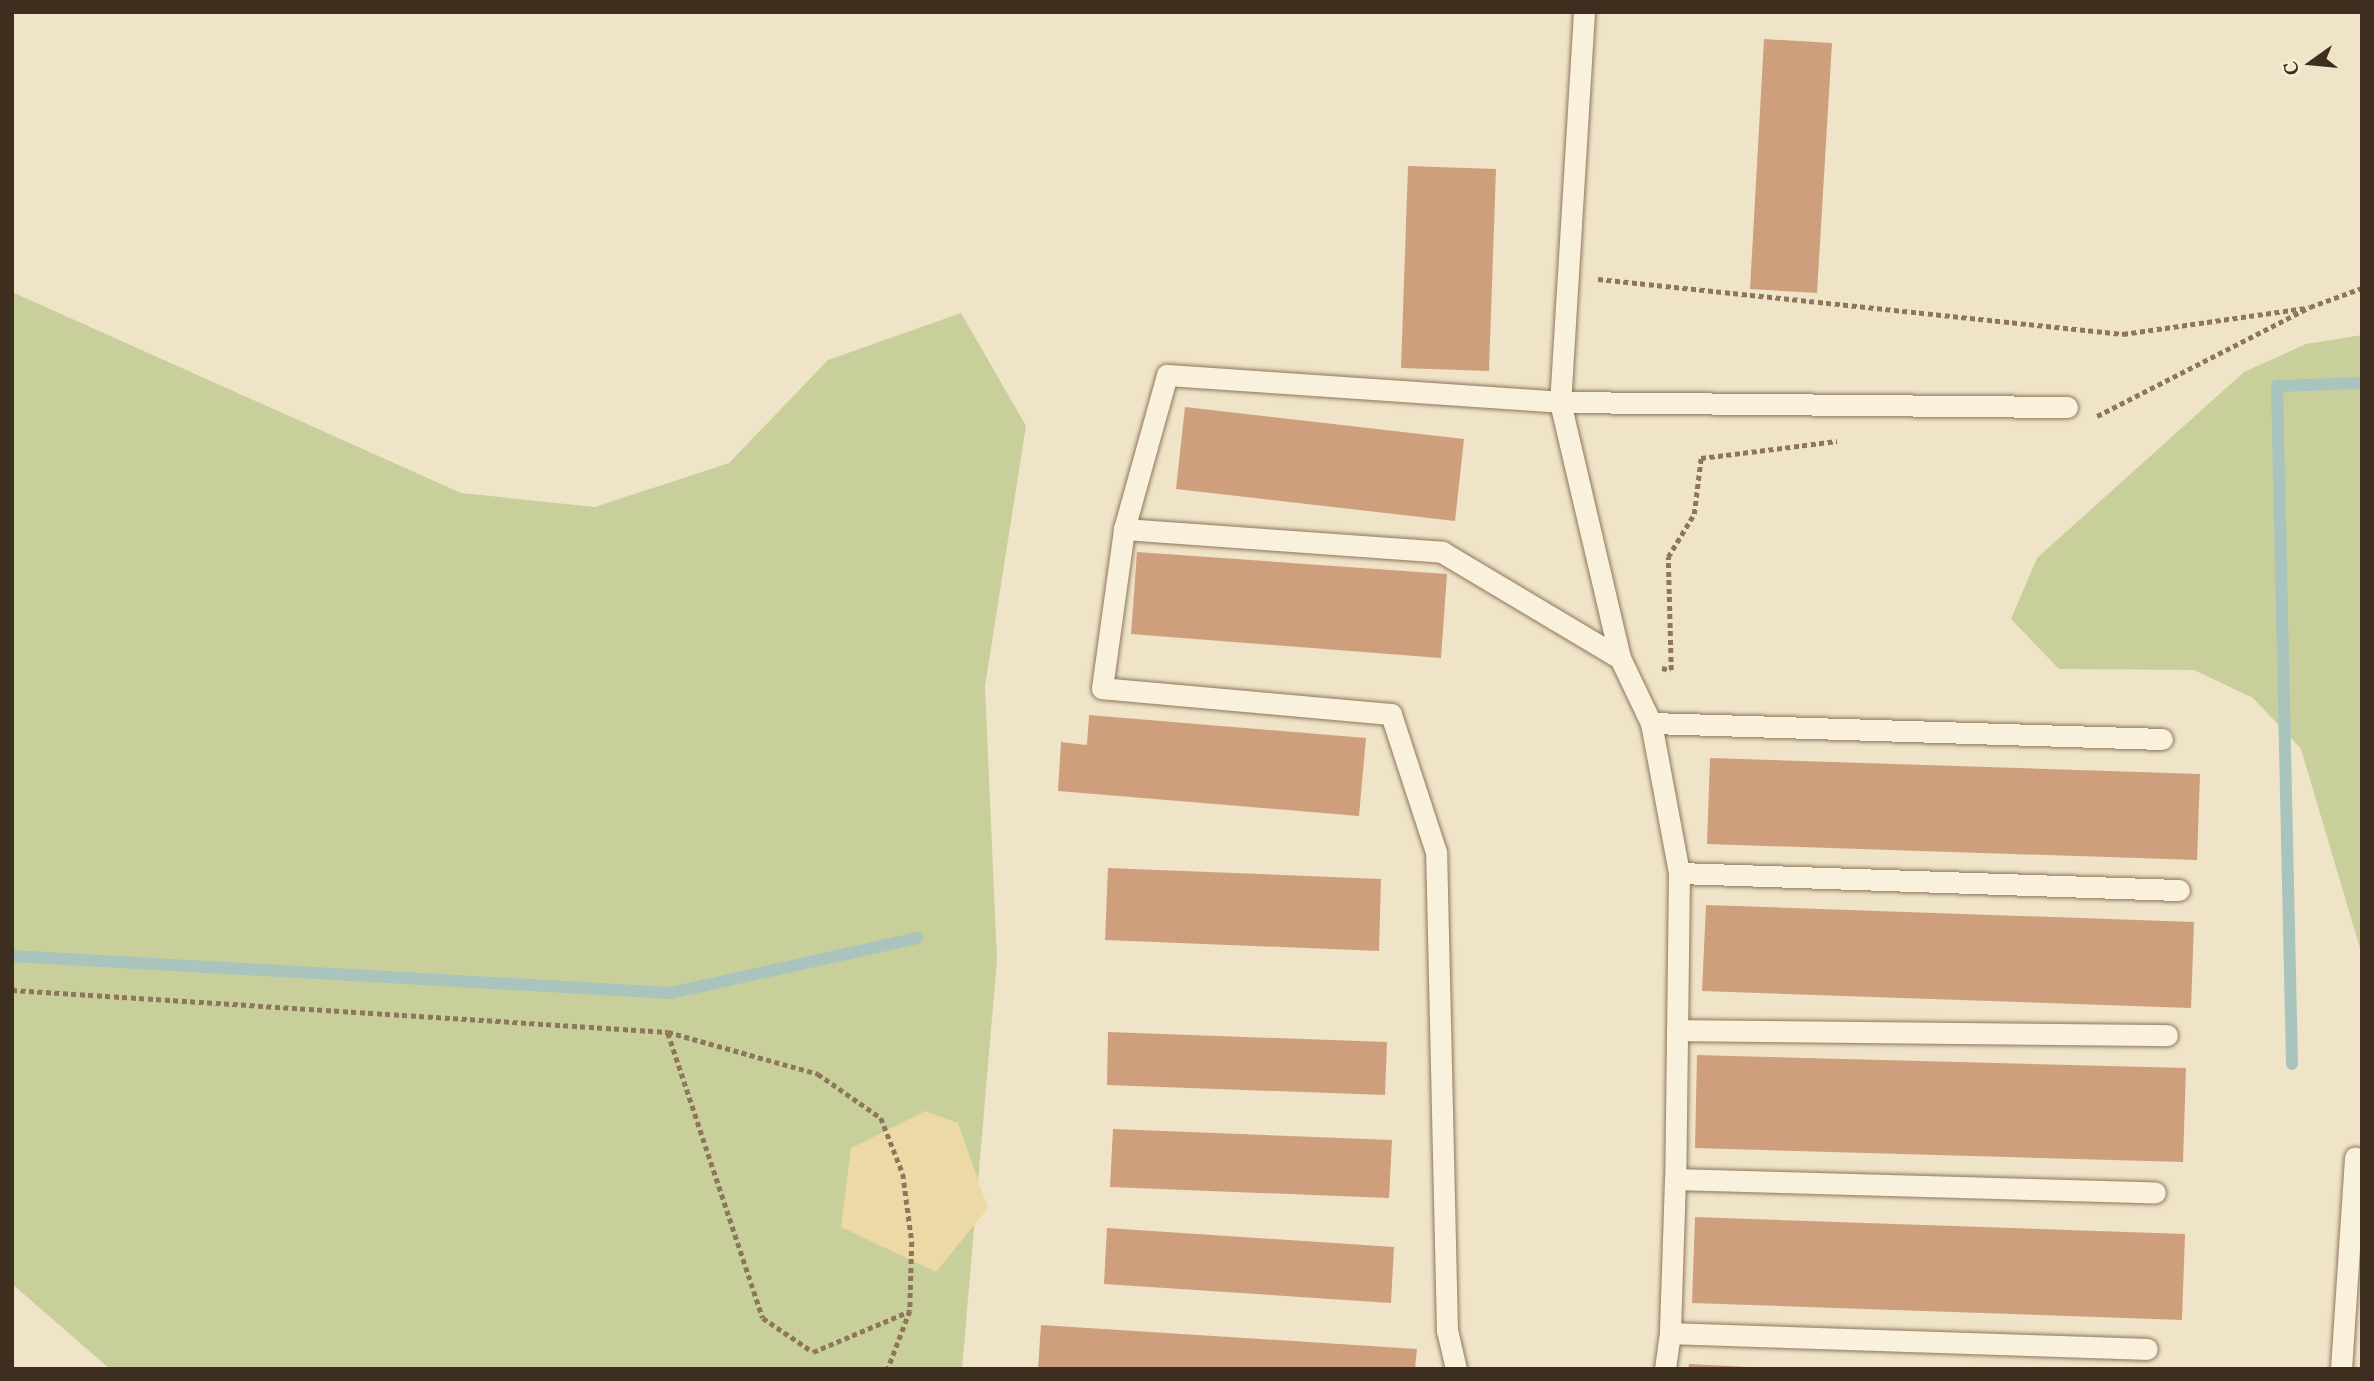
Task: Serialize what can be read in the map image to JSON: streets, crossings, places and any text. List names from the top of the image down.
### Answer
{
  "north": "left"
}
